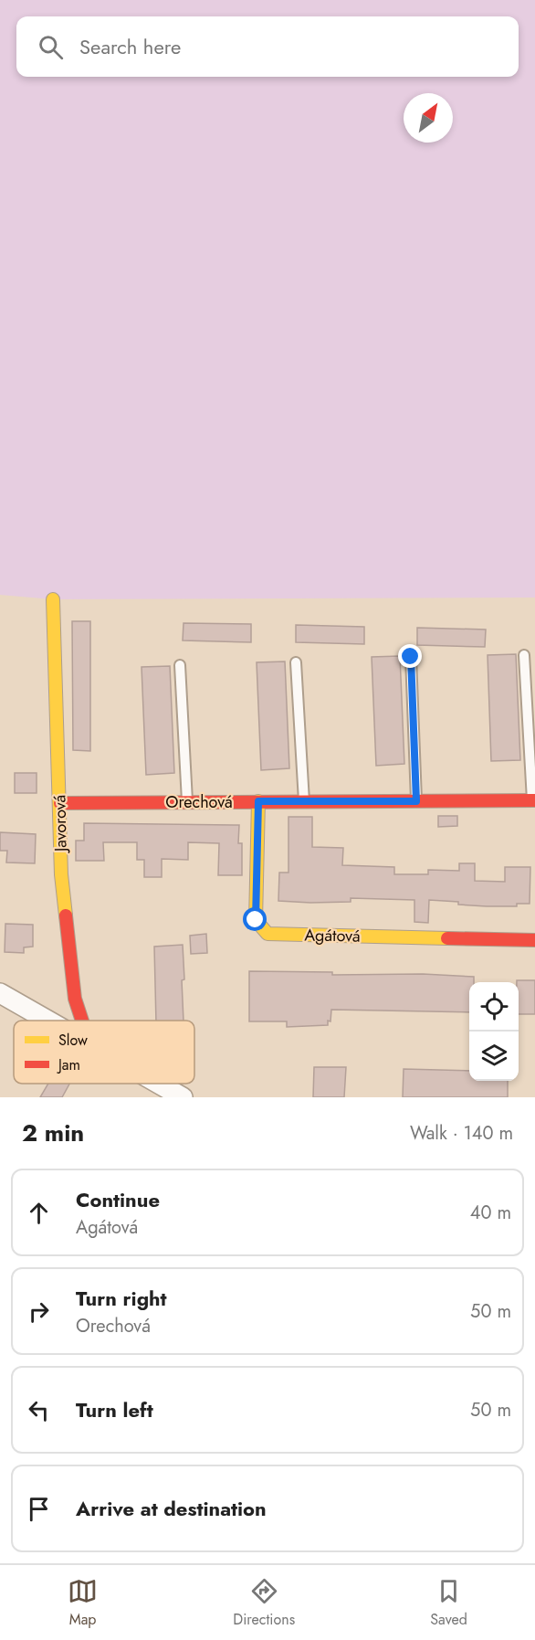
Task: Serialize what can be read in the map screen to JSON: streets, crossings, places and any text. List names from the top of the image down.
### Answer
{
  "streets": {
    "street": ["Orechová", "Javorová", "Agátová"]
  },
  "crossings": [
    ["Orechová", "Javorová"],
    ["Orechová", "Agátová"]
  ],
  "legend": ["Slow", "Jam"],
  "north": "top right",
  "page": {
    "search": "Search here",
    "heading": ["2 min", "Walk · 140 m"],
    "list": [
      ["Continue", "Agátová", "40 m"],
      ["Turn right", "Orechová", "50 m"],
      ["Turn left", "50 m"],
      "Arrive at destination"
    ],
    "nav": ["Map", "Directions", "Saved"]
  }
}
